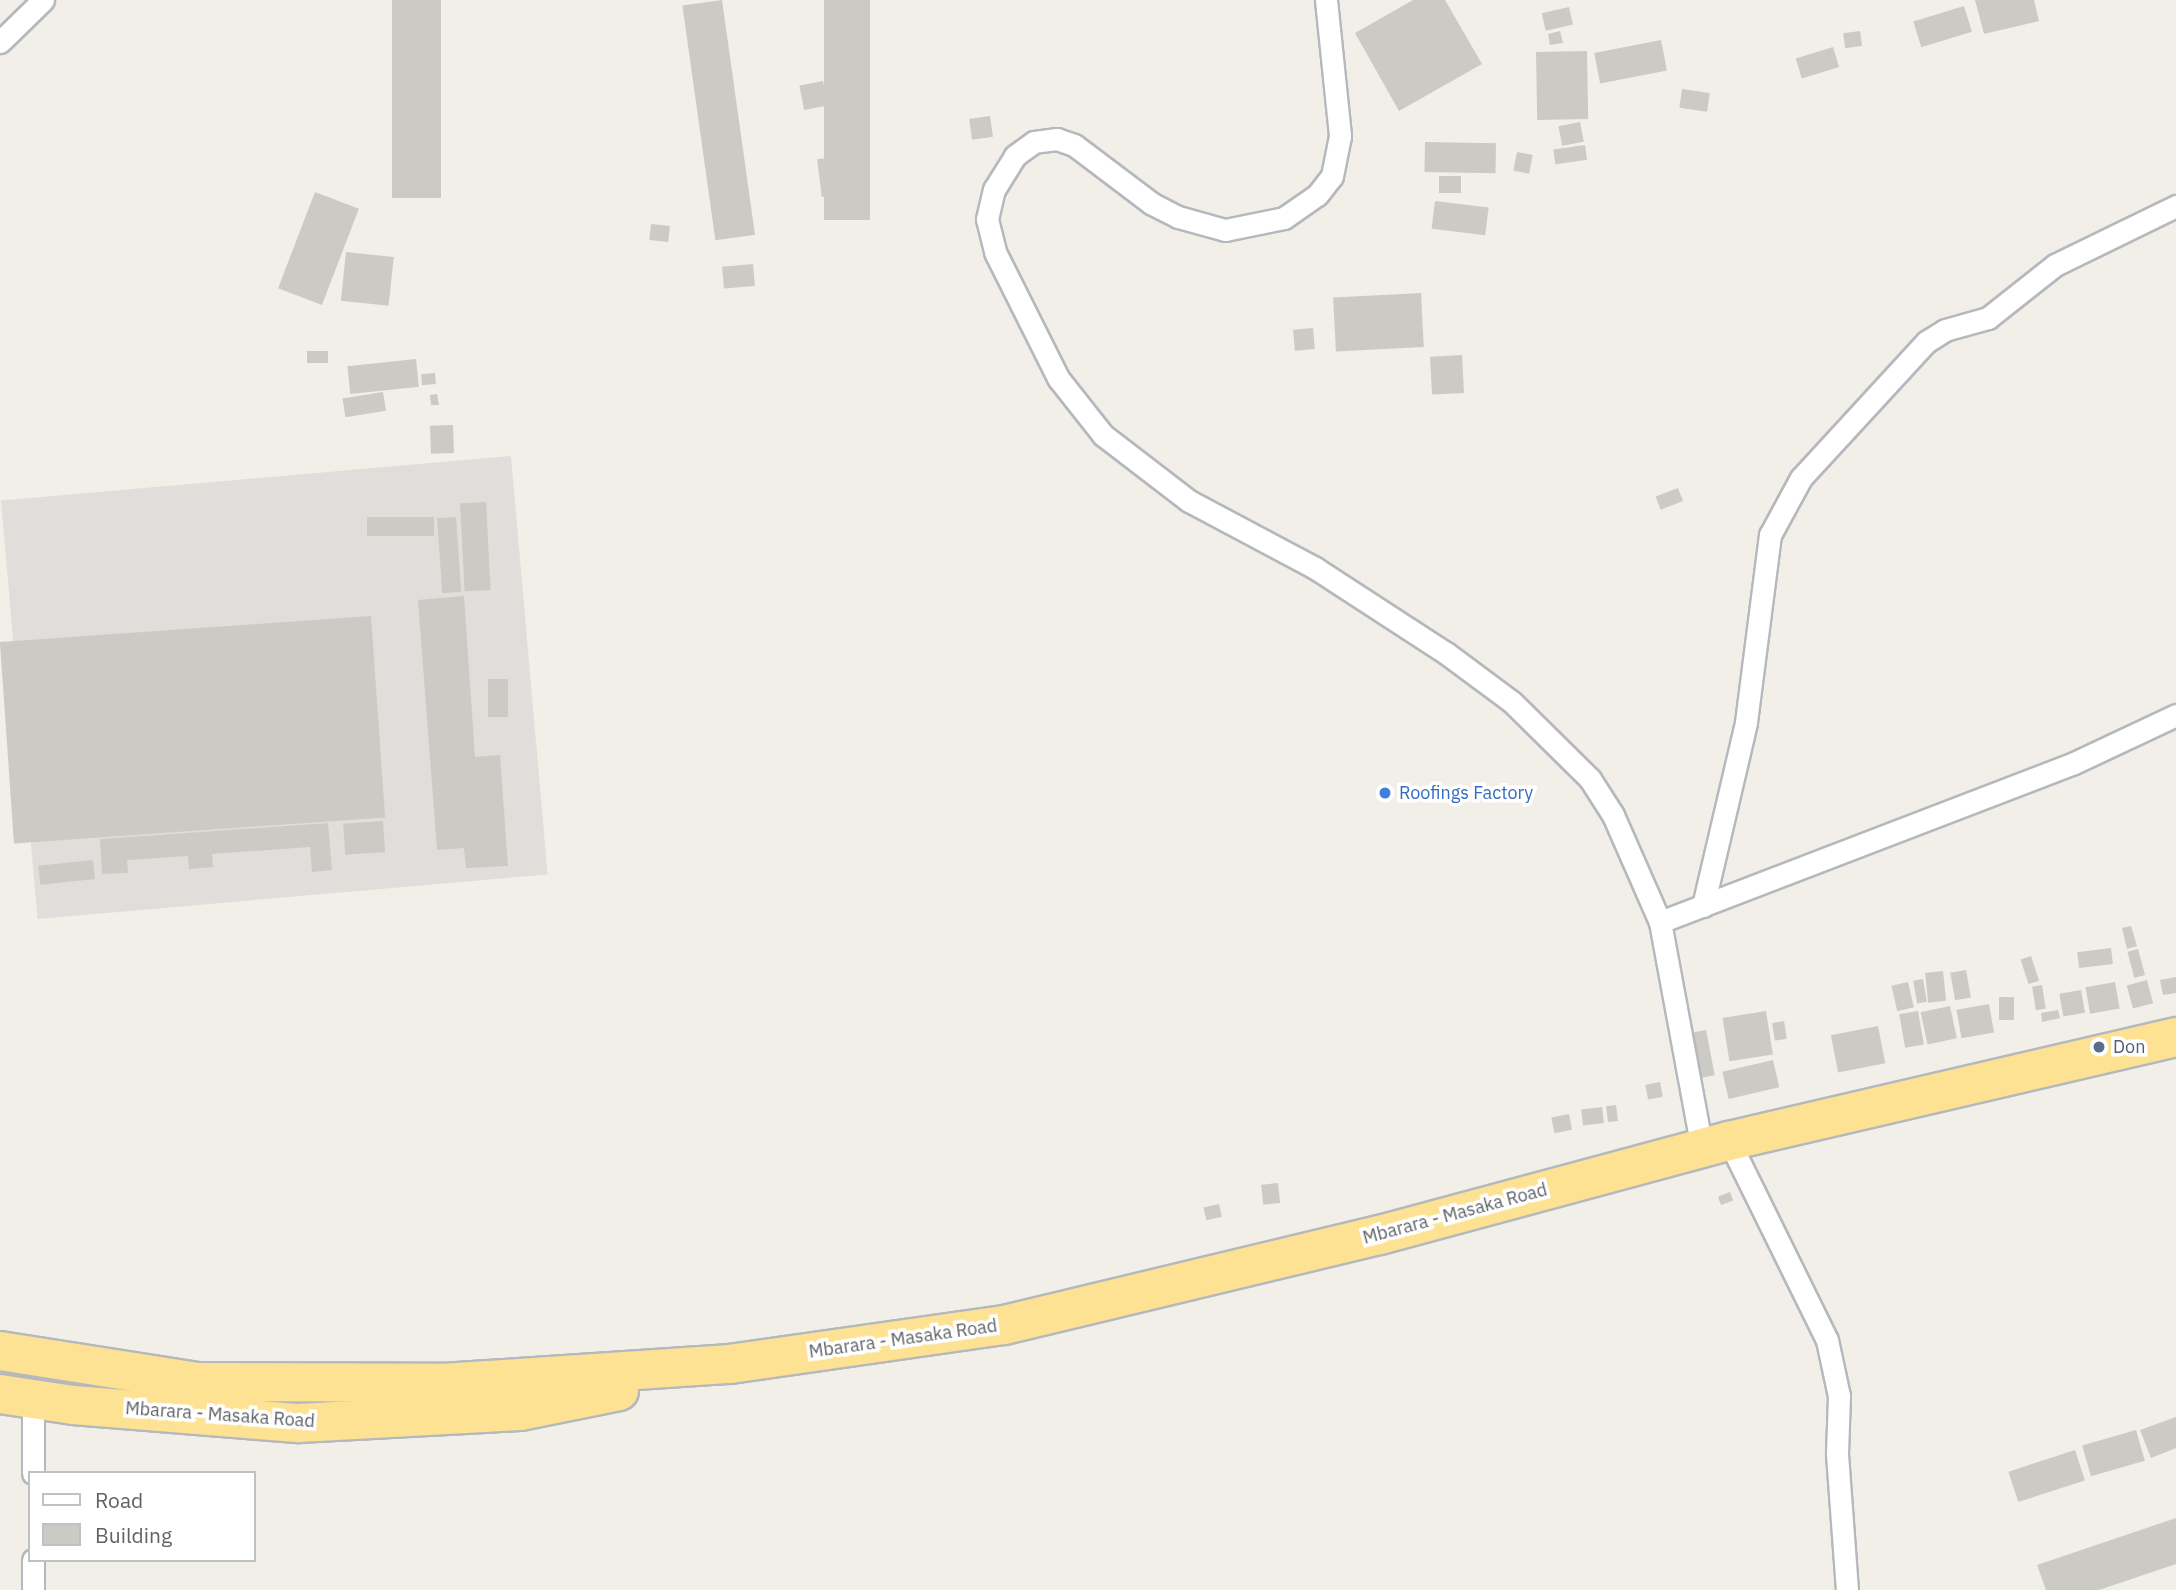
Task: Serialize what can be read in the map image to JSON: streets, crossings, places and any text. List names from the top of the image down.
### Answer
{
  "streets": {
    "highway": ["Mbarara - Masaka Road"]
  },
  "places": ["Roofings Factory", "Don"],
  "legend": ["Road", "Building"]
}
